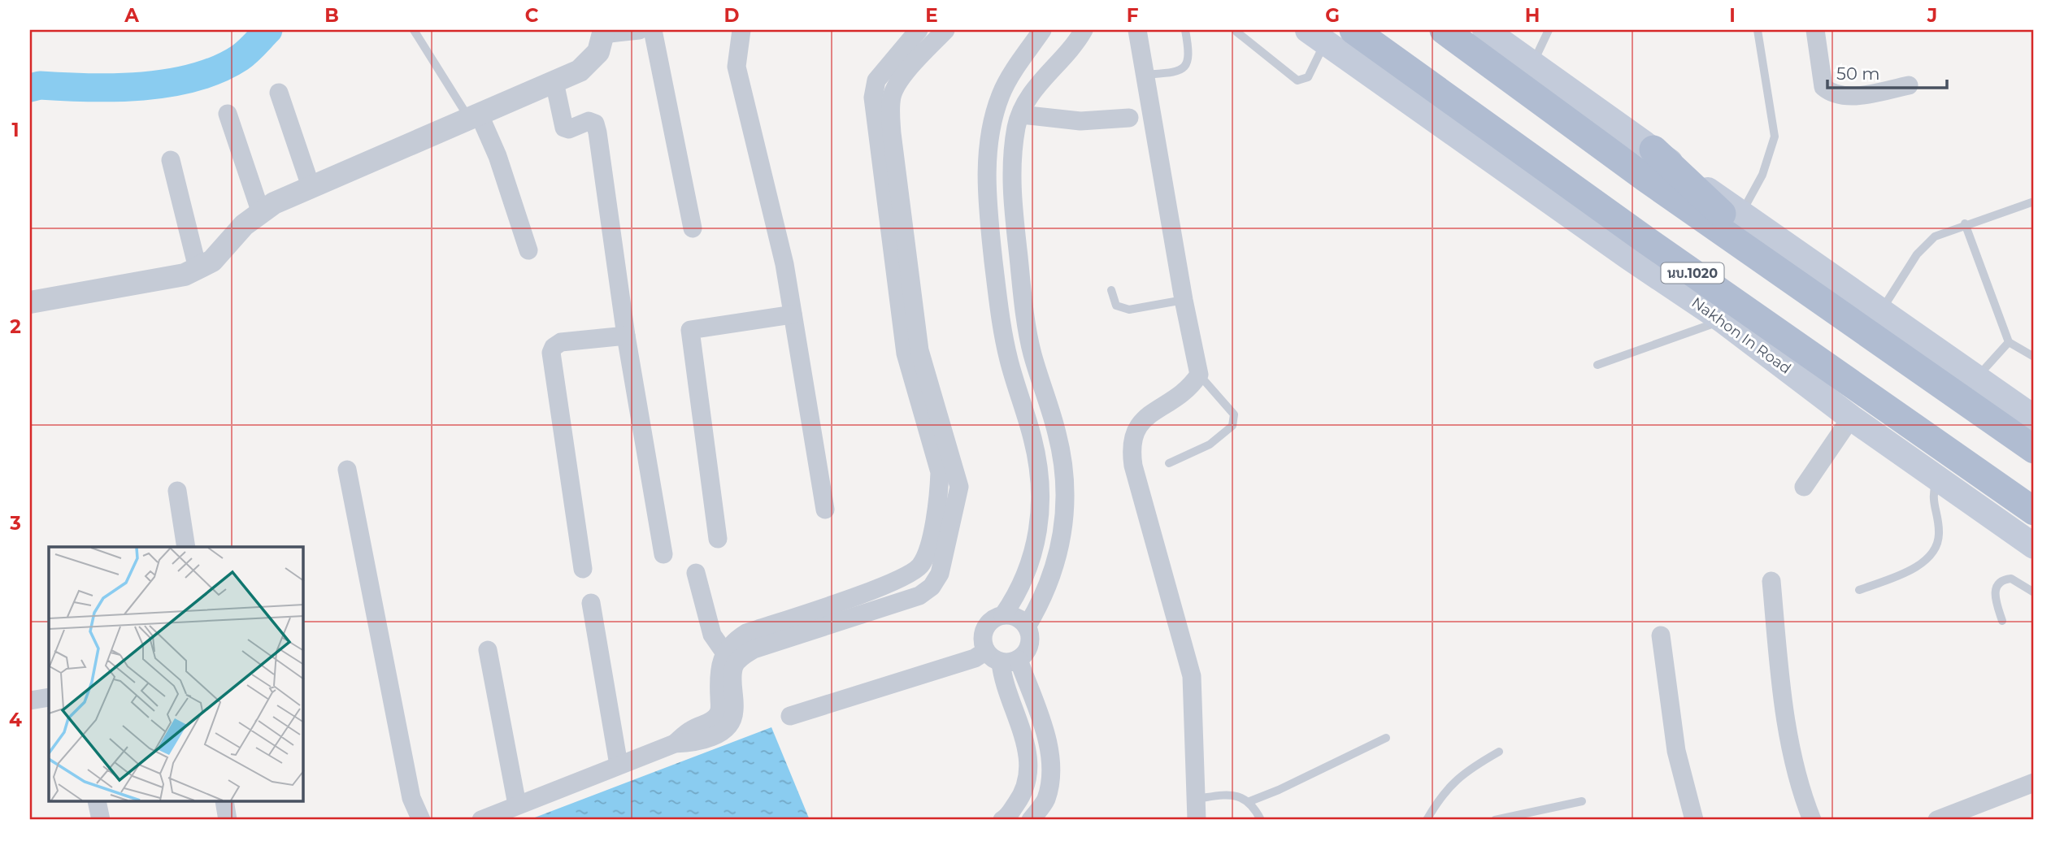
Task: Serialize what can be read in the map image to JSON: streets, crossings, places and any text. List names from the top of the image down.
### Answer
{
  "streets": {
    "main road": ["นบ.1020", "Nakhon In Road"]
  },
  "scale_bar": "50 m",
  "grid": {
    "columns": [
      "A",
      "B",
      "C",
      "D",
      "E",
      "F",
      "G",
      "H",
      "I",
      "J"
    ],
    "rows": [
      "1",
      "2",
      "3",
      "4"
    ]
  }
}
